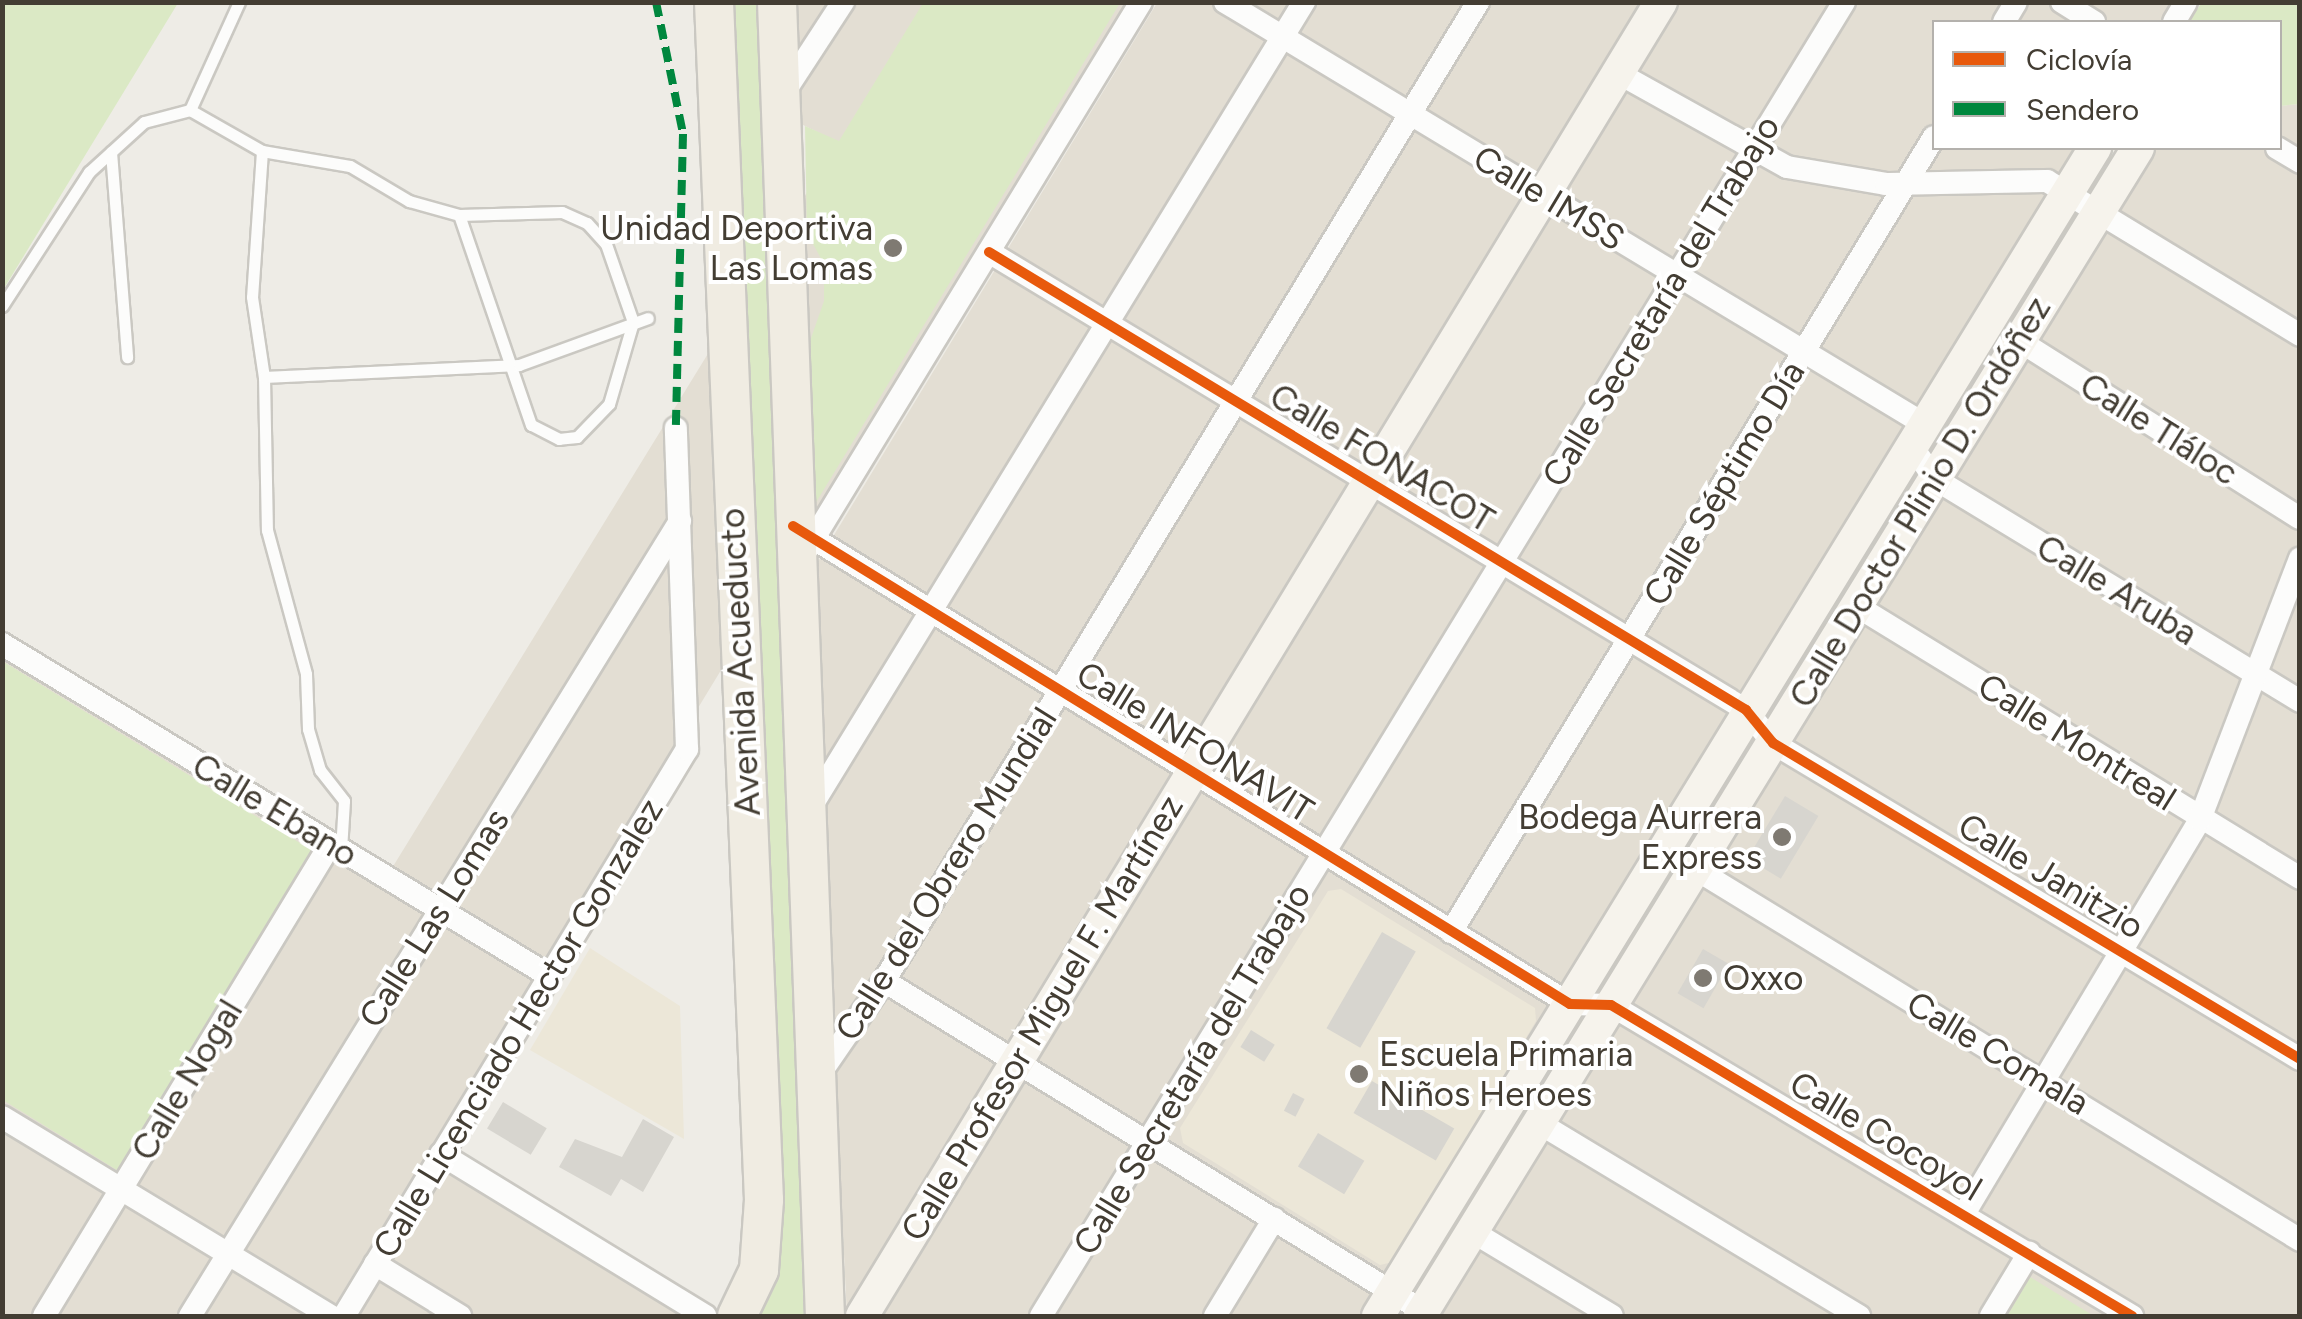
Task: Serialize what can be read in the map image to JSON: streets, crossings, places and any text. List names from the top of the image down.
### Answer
{
  "streets": {
    "main road": ["Avenida Acueducto"],
    "street": [
      "Calle IMSS",
      "Calle Secretaría del Trabajo",
      "Calle Tláloc",
      "Calle FONACOT",
      "Calle Séptimo Día",
      "Calle Doctor Plinio D. Ordóñez",
      "Calle Aruba",
      "Calle INFONAVIT",
      "Calle Montreal",
      "Calle Ebano",
      "Calle del Obrero Mundial",
      "Calle Janitzio",
      "Calle Las Lomas",
      "Calle Profesor Miguel F. Martínez",
      "Calle Licenciado Hector Gonzalez",
      "Calle Comala",
      "Calle Nogal",
      "Calle Cocoyol"
    ]
  },
  "crossings": [
    ["Calle IMSS", "Calle Secretaría del Trabajo"],
    ["Calle IMSS", "Calle Séptimo Día"],
    ["Calle IMSS", "Calle Doctor Plinio D. Ordóñez"],
    ["Calle IMSS", "Calle del Obrero Mundial"],
    ["Calle IMSS", "Calle Profesor Miguel F. Martínez"],
    ["Calle Secretaría del Trabajo", "Calle FONACOT"],
    ["Calle Secretaría del Trabajo", "Calle INFONAVIT"],
    ["Calle Tláloc", "Calle Doctor Plinio D. Ordóñez"],
    ["Calle FONACOT", "Calle Séptimo Día"],
    ["Calle FONACOT", "Calle Doctor Plinio D. Ordóñez"],
    ["Calle FONACOT", "Calle del Obrero Mundial"],
    ["Calle FONACOT", "Calle Janitzio"],
    ["Calle FONACOT", "Calle Profesor Miguel F. Martínez"],
    ["Calle Séptimo Día", "Calle INFONAVIT"],
    ["Calle Doctor Plinio D. Ordóñez", "Calle Aruba"],
    ["Calle Doctor Plinio D. Ordóñez", "Calle INFONAVIT"],
    ["Calle Doctor Plinio D. Ordóñez", "Calle Montreal"],
    ["Calle Doctor Plinio D. Ordóñez", "Calle Janitzio"],
    ["Calle Doctor Plinio D. Ordóñez", "Calle Comala"],
    ["Calle Doctor Plinio D. Ordóñez", "Calle Cocoyol"],
    ["Avenida Acueducto", "Calle INFONAVIT"],
    ["Avenida Acueducto", "Calle del Obrero Mundial"],
    ["Calle INFONAVIT", "Calle del Obrero Mundial"],
    ["Calle INFONAVIT", "Calle Profesor Miguel F. Martínez"],
    ["Calle Ebano", "Calle Las Lomas"],
    ["Calle Ebano", "Calle Licenciado Hector Gonzalez"],
    ["Calle Ebano", "Calle Nogal"],
    ["Calle Las Lomas", "Calle Licenciado Hector Gonzalez"]
  ],
  "places": [
    "Unidad Deportiva Las Lomas",
    "Bodega Aurrera Express",
    "Oxxo",
    "Escuela Primaria Niños Heroes"
  ],
  "legend": ["Ciclovía", "Sendero"]
}
